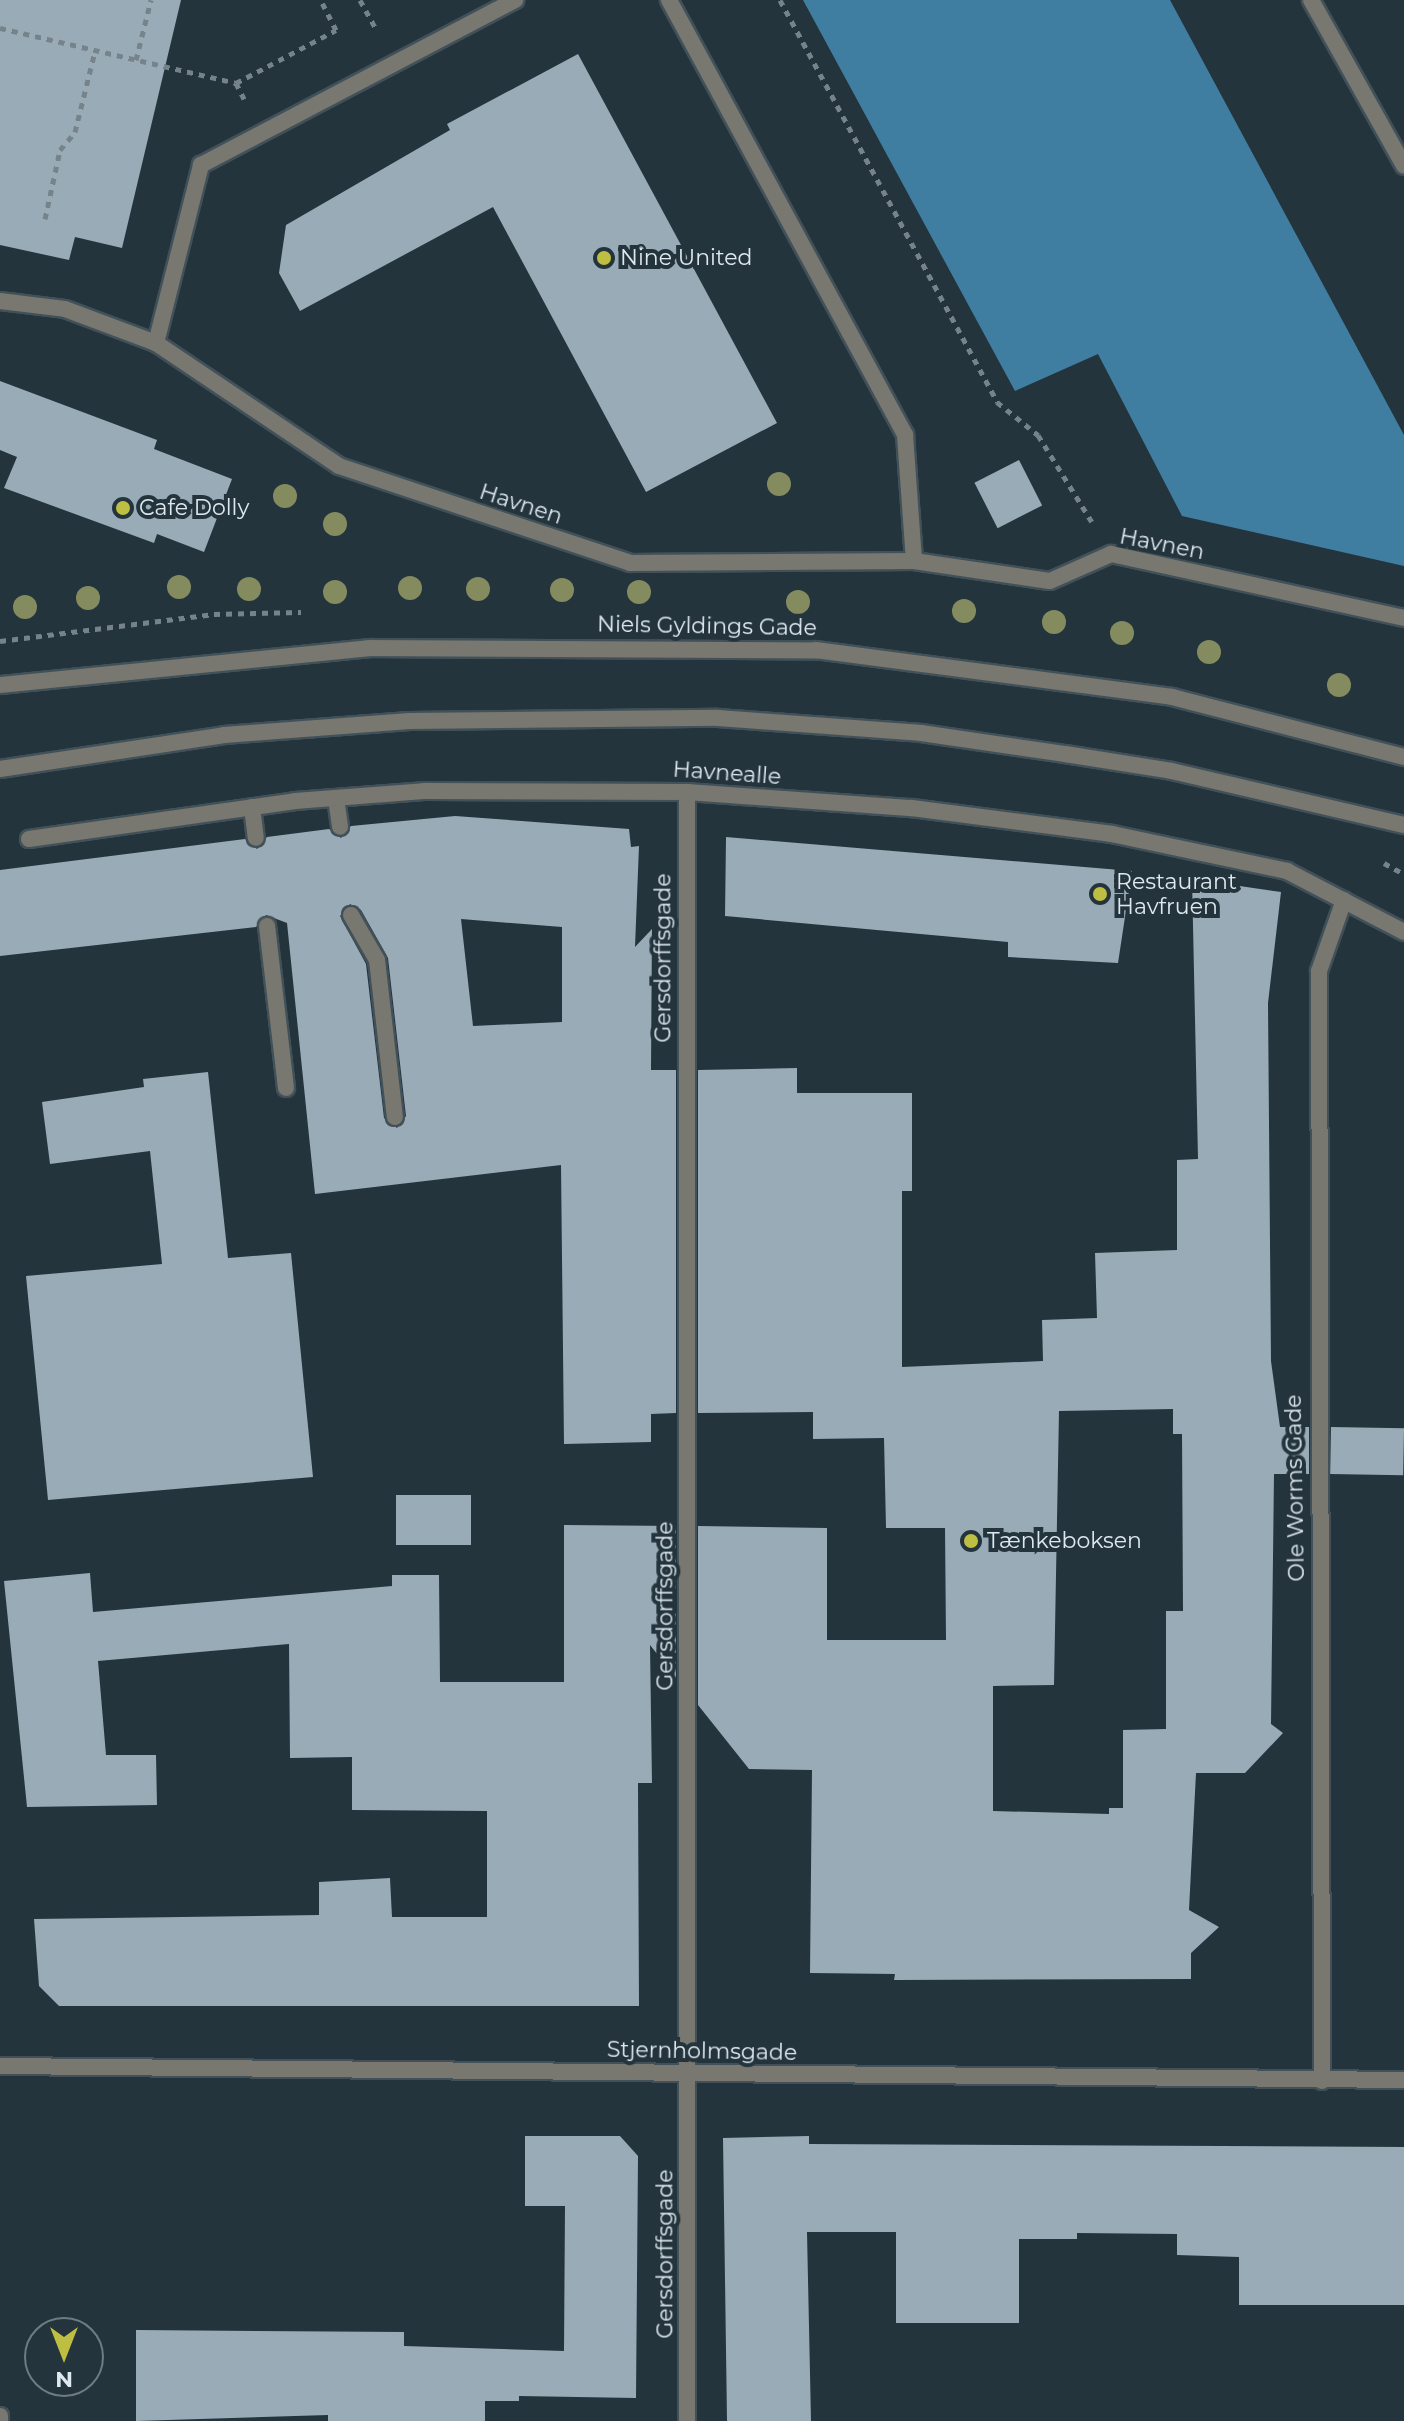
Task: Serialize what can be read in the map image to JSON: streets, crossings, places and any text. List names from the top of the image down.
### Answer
{
  "streets": {
    "street": [
      "Havnen",
      "Niels Gyldings Gade",
      "Havnealle",
      "Gersdorffsgade",
      "Ole Worms Gade",
      "Stjernholmsgade"
    ]
  },
  "crossings": [
    ["Havnealle", "Gersdorffsgade"],
    ["Havnealle", "Ole Worms Gade"],
    ["Gersdorffsgade", "Stjernholmsgade"],
    ["Ole Worms Gade", "Stjernholmsgade"]
  ],
  "places": [
    "Nine United",
    "Cafe Dolly",
    "Restaurant Havfruen",
    "Tænkeboksen"
  ],
  "north": "bottom"
}
